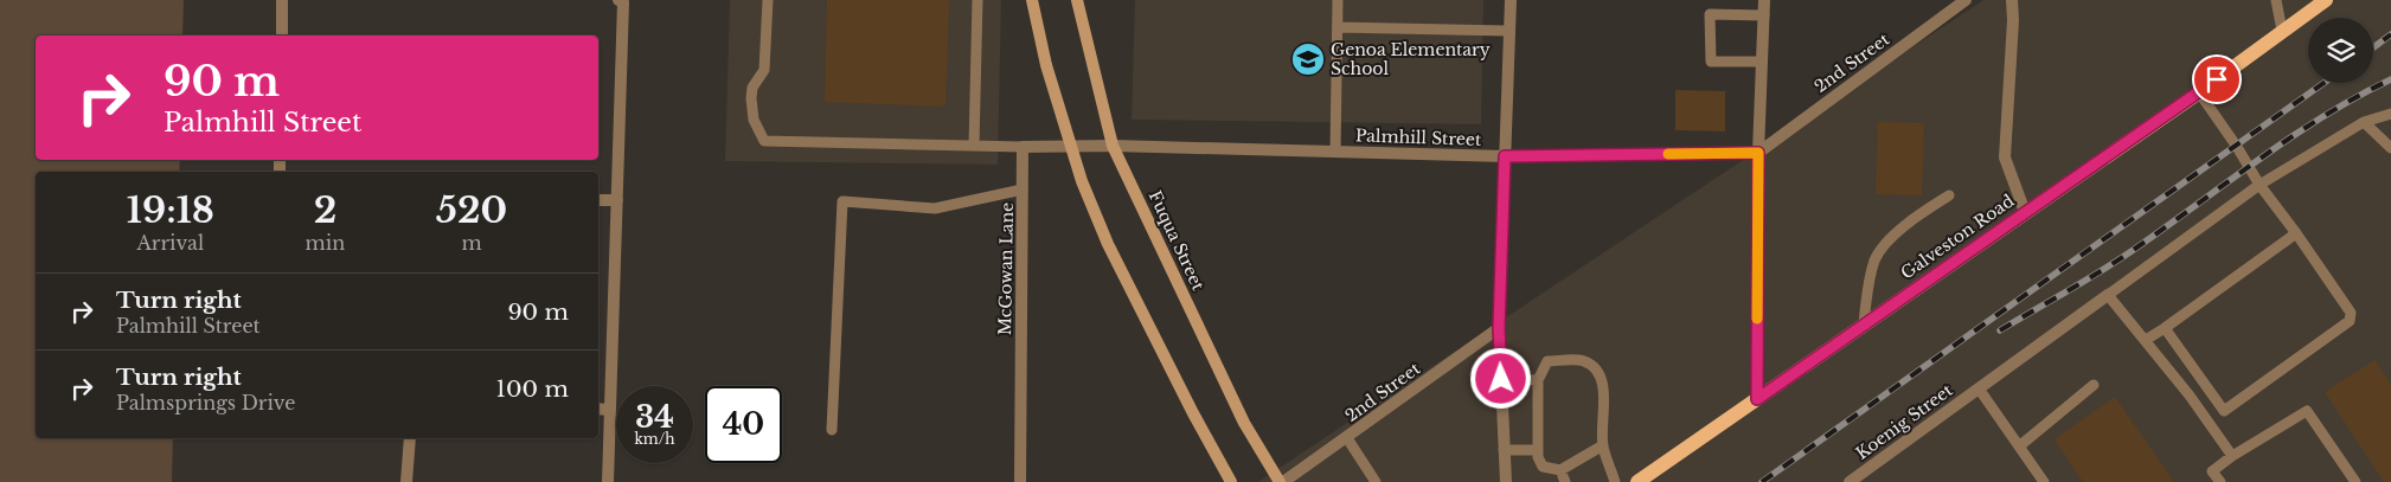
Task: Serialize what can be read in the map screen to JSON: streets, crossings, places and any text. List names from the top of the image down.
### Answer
{
  "streets": {
    "main road": ["Galveston Road", "Fuqua Street"],
    "street": [
      "2nd Street",
      "Palmhill Street",
      "McGowan Lane",
      "Koenig Street"
    ]
  },
  "crossings": [
    ["2nd Street", "Palmhill Street"],
    ["2nd Street", "Fuqua Street"],
    ["Palmhill Street", "Fuqua Street"]
  ],
  "places": {
    "school or university": ["Genoa Elementary School"]
  },
  "page": {
    "turn": ["90 m", "Palmhill Street"],
    "eta": [
      "19:18",
      "Arrival",
      "2",
      "min",
      "520",
      "m"
    ],
    "list": [
      {
        "name": "Turn right",
        "note": "Palmhill Street",
        "value": "90 m"
      },
      {
        "name": "Turn right",
        "note": "Palmsprings Drive",
        "value": "100 m"
      }
    ],
    "speed": "34 km/h",
    "limit": "40"
  }
}
